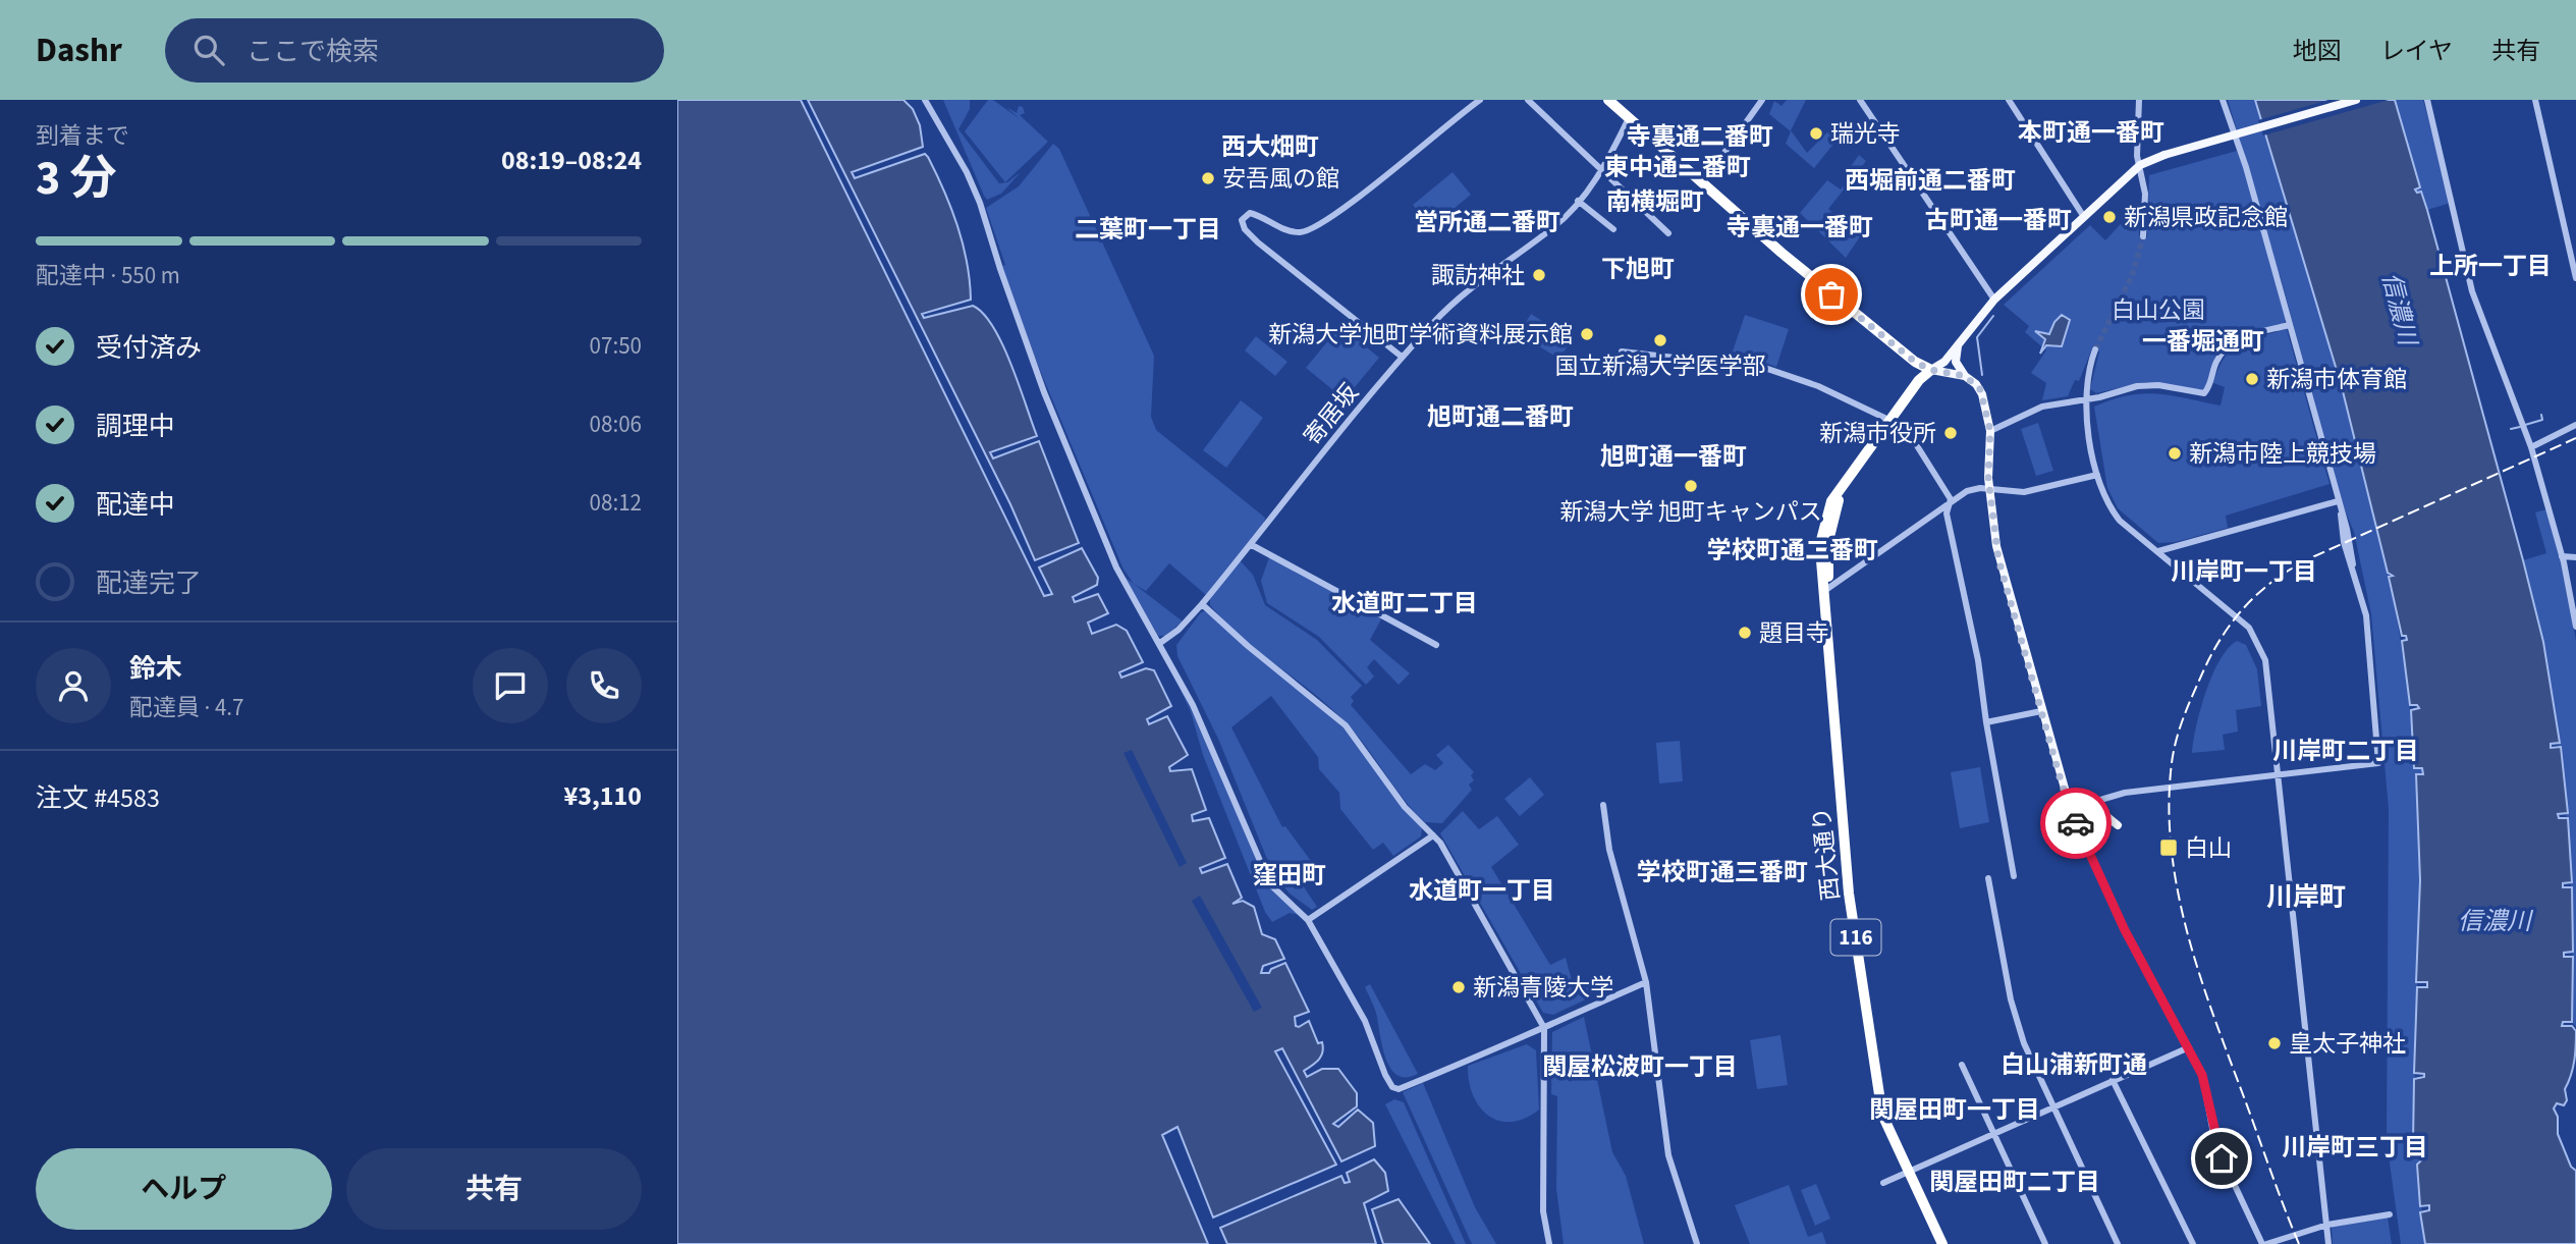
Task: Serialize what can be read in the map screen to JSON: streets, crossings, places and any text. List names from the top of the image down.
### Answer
{
  "streets": {
    "highway": ["西大通り", "116"],
    "street": ["寄居坂"]
  },
  "districts": [
    "本町通一番町",
    "寺裏通二番町",
    "西大畑町",
    "東中通二番町",
    "西堀前通二番町",
    "南横堀町",
    "古町通一番町",
    "営所通二番町",
    "寺裏通一番町",
    "二葉町一丁目",
    "上所一丁目",
    "下旭町",
    "一番堀通町",
    "旭町通二番町",
    "旭町通一番町",
    "学校町通二番町",
    "川岸町一丁目",
    "水道町二丁目",
    "川岸町二丁目",
    "学校町通三番町",
    "窪田町",
    "水道町一丁目",
    "川岸町",
    "白山浦新町通",
    "関屋松波町一丁目",
    "関屋田町一丁目",
    "川岸町三丁目",
    "関屋田町二丁目"
  ],
  "water": ["信濃川"],
  "parks": ["白山公園"],
  "places": {
    "other": [
      "瑞光寺",
      "安吾風の館",
      "新潟県政記念館",
      "諏訪神社",
      "新潟大学旭町学術資料展示館",
      "国立新潟大学医学部",
      "新潟市体育館",
      "新潟市役所",
      "新潟市陸上競技場",
      "新潟大学 旭町キャンパス",
      "題目寺",
      "新潟青陵大学",
      "皇太子神社"
    ],
    "transit": ["白山"]
  },
  "page": {
    "header": "Dashr",
    "search": "ここで検索",
    "nav": ["地図", "レイヤ", "共有"],
    "heading": ["3 分", "到着まで", "08:19–08:24"],
    "panel": [
      "鈴木",
      "配達員 · 4.7",
      "注文 #4583",
      "¥3,110"
    ],
    "bar": "配達中 · 550 m",
    "list": [
      ["受付済み", "07:50"],
      ["調理中", "08:06"],
      ["配達中", "08:12"],
      "配達完了"
    ],
    "buttons": ["ヘルプ", "共有"]
  }
}
